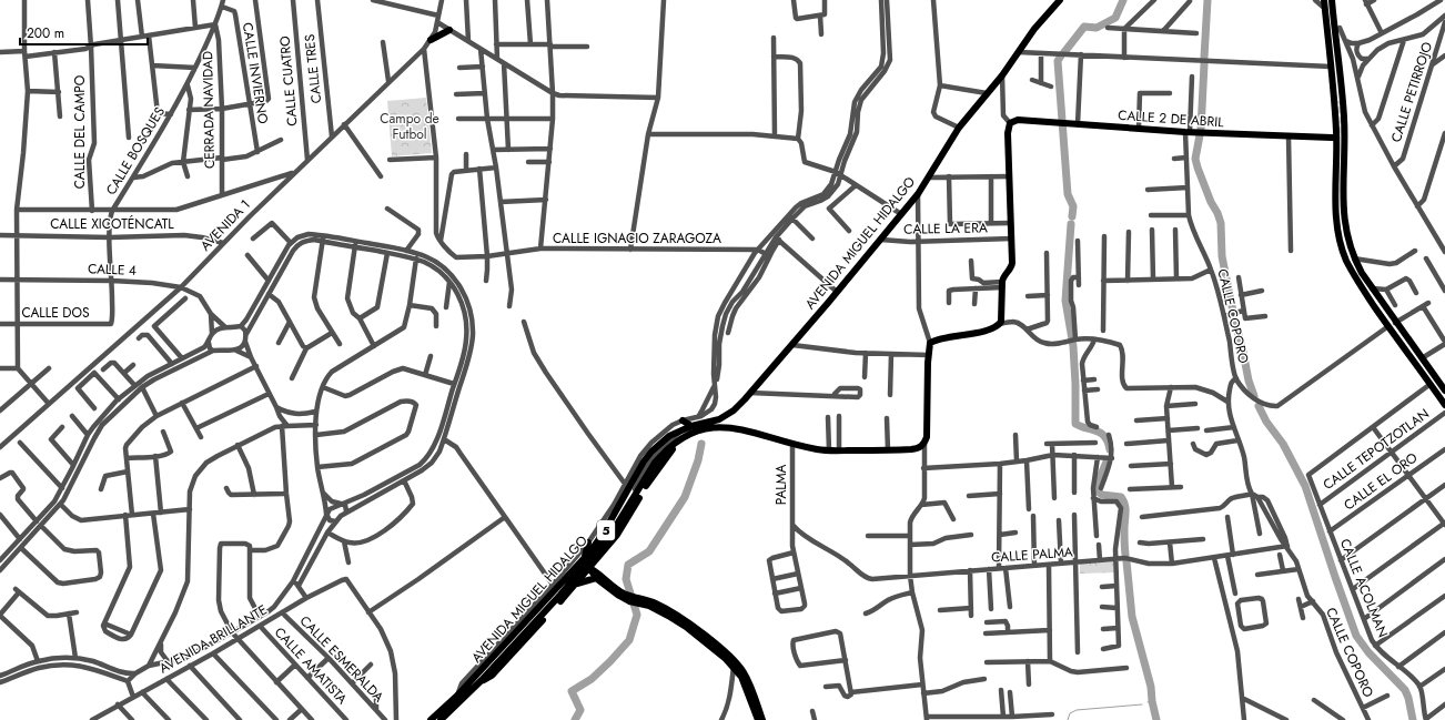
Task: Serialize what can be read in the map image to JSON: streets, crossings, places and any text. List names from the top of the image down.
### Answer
{
  "streets": {
    "main road": ["CALLE 2 DE ABRIL", "AVENIDA MIGUEL HIDALGO", "5"],
    "street": [
      "CALLE TRES",
      "CALLE INVIERNO",
      "CALLE CUATRO",
      "CALLE PETIRROJO",
      "CERRADA NAVIDAD",
      "CALLE DEL CAMPO",
      "CALLE BOSQUES",
      "CALLE XICOTÉNCATL",
      "AVENIDA 1",
      "CALLE LA ERA",
      "CALLE IGNACIO ZARAGOZA",
      "CALLE 4",
      "CALLE DOS",
      "CALLE COPORO",
      "CALLE TEPOTZOTLAN",
      "CALLE EL ORO",
      "PALMA",
      "CALLE PALMA",
      "CALLE ACOLMAN",
      "AVENIDA BRILLANTE",
      "CALLE ESMERALDA",
      "CALLE AMATISTA"
    ]
  },
  "crossings": [
    ["CALLE TRES", "AVENIDA 1"],
    ["CALLE INVIERNO", "CALLE BOSQUES"],
    ["CALLE CUATRO", "AVENIDA 1"],
    ["CERRADA NAVIDAD", "CALLE BOSQUES"],
    ["CALLE 2 DE ABRIL", "CALLE COPORO"],
    ["CALLE BOSQUES", "CALLE XICOTÉNCATL"],
    ["CALLE BOSQUES", "CALLE 4"],
    ["CALLE BOSQUES", "CALLE DOS"],
    ["CALLE XICOTÉNCATL", "AVENIDA 1"],
    ["AVENIDA 1", "CALLE 4"],
    ["CALLE LA ERA", "AVENIDA MIGUEL HIDALGO"],
    ["CALLE IGNACIO ZARAGOZA", "AVENIDA MIGUEL HIDALGO"],
    ["CALLE COPORO", "CALLE PALMA"],
    ["CALLE TEPOTZOTLAN", "CALLE ACOLMAN"],
    ["CALLE EL ORO", "CALLE ACOLMAN"],
    ["PALMA", "CALLE PALMA"],
    ["AVENIDA BRILLANTE", "CALLE ESMERALDA"],
    ["AVENIDA BRILLANTE", "CALLE AMATISTA"]
  ],
  "parks": ["Campo de Futbol"],
  "scale_bar": "200 m"
}
